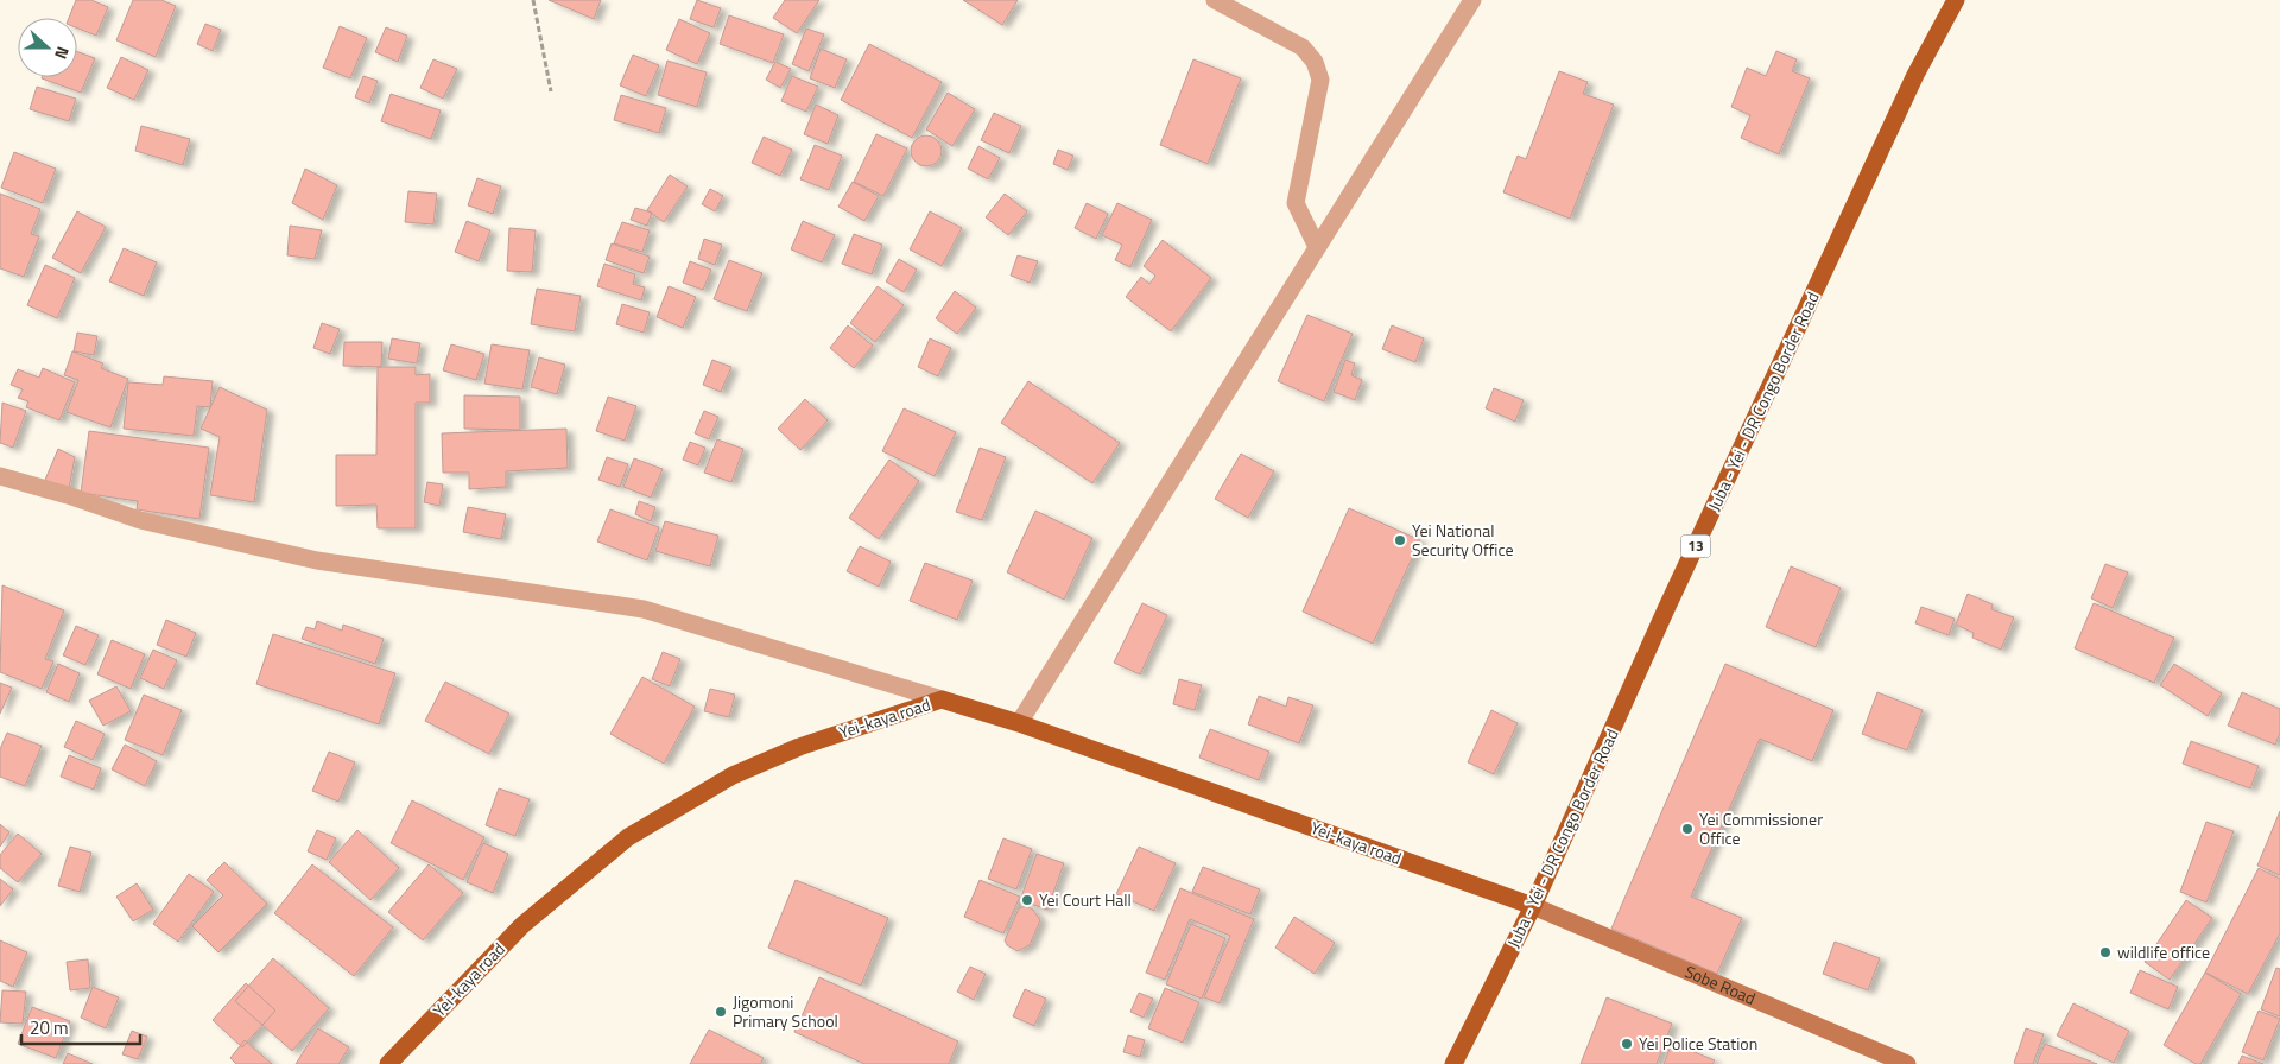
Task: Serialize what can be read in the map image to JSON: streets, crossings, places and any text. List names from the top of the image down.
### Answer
{
  "streets": {
    "main road": ["Juba - Yei - DR Congo Border Road", "13", "Yei-kaya road"],
    "street": ["Sobe Road"]
  },
  "crossings": [
    ["Juba - Yei - DR Congo Border Road", "Yei-kaya road"],
    ["Juba - Yei - DR Congo Border Road", "Sobe Road"],
    ["Yei-kaya road", "Sobe Road"]
  ],
  "places": [
    "Yei National Security Office",
    "Yei Commissioner Office",
    "Yei Court Hall",
    "wildlife office",
    "Jigomoni Primary School",
    "Yei Police Station"
  ],
  "scale_bar": "20 m",
  "north": "right"
}
